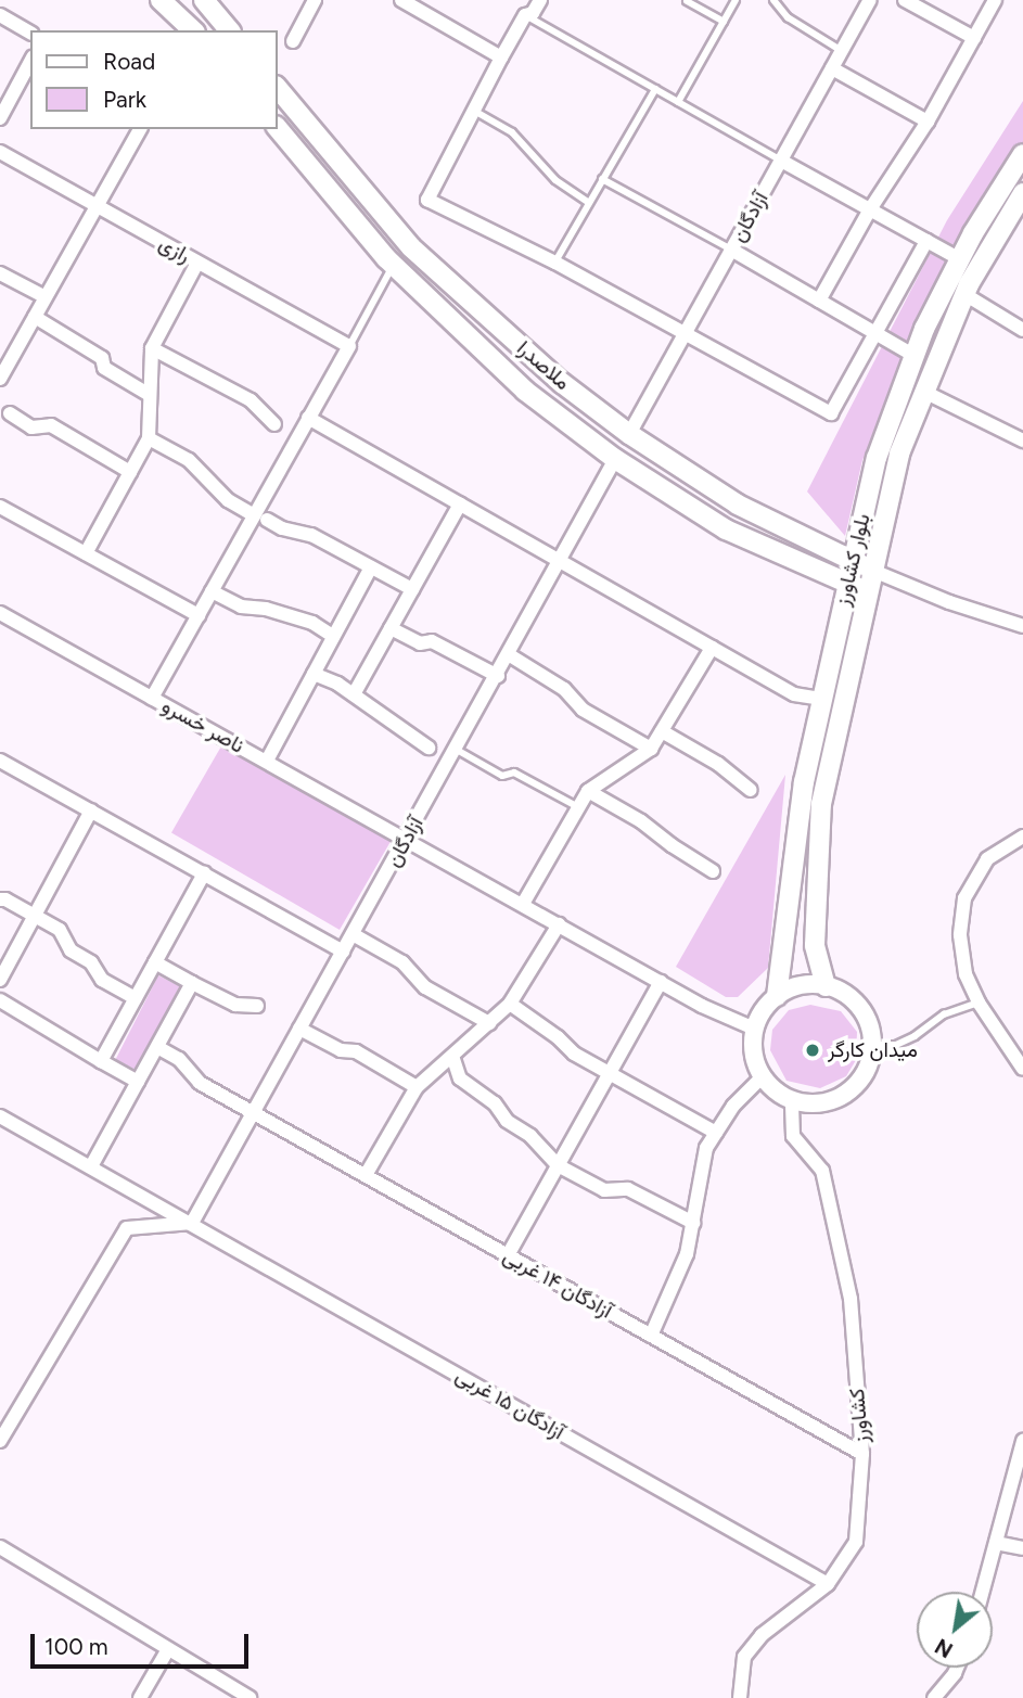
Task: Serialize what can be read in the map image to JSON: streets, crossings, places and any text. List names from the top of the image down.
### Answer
{
  "streets": {
    "main road": ["ملاصدرا", "بلوار کشاورز"],
    "street": [
      "آزادگان",
      "رازی",
      "ناصر خسرو",
      "آزادگان ۱۴ غربی",
      "آزادگان ۱۵ غربی",
      "کشاورز"
    ]
  },
  "crossings": [
    ["آزادگان", "ملاصدرا"],
    ["آزادگان", "ناصر خسرو"],
    ["آزادگان", "آزادگان ۱۴ غربی"],
    ["آزادگان", "آزادگان ۱۵ غربی"],
    ["ملاصدرا", "بلوار کشاورز"],
    ["بلوار کشاورز", "ناصر خسرو"],
    ["بلوار کشاورز", "کشاورز"],
    ["ناصر خسرو", "کشاورز"],
    ["آزادگان ۱۴ غربی", "کشاورز"],
    ["آزادگان ۱۵ غربی", "کشاورز"]
  ],
  "places": ["میدان کارگر"],
  "legend": ["Road", "Park"],
  "scale_bar": "100 m",
  "north": "bottom left"
}
